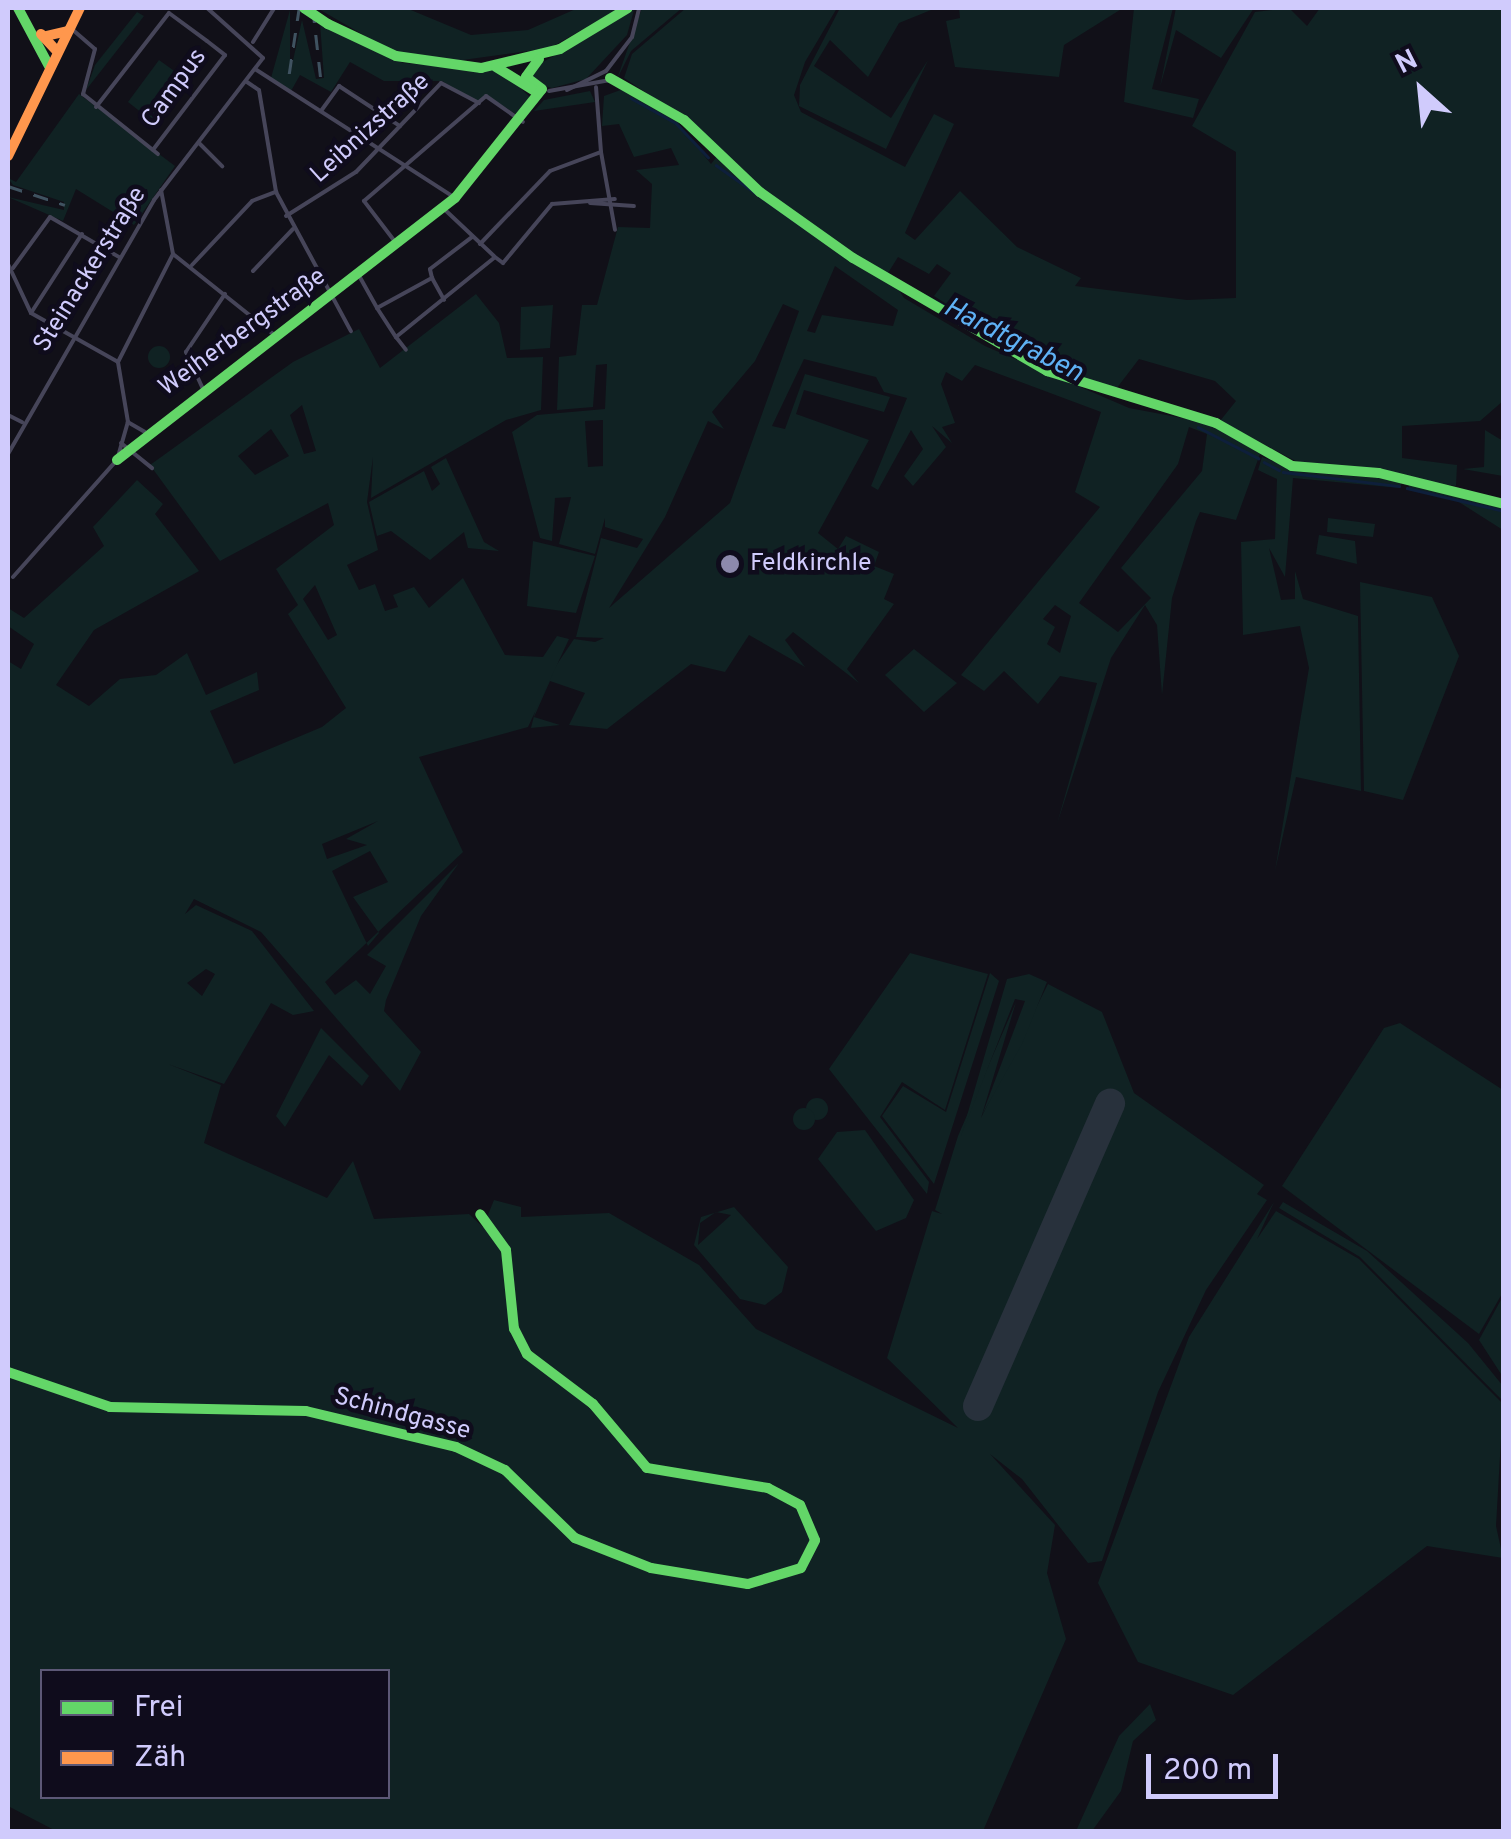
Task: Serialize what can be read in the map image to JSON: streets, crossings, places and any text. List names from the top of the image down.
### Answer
{
  "streets": {
    "street": [
      "Campus",
      "Leibnizstraße",
      "Steinackerstraße",
      "Weiherbergstraße",
      "Schindgasse"
    ]
  },
  "water": ["Hardtgraben"],
  "places": ["Feldkirchle"],
  "legend": ["Frei", "Zäh"],
  "scale_bar": "200 m",
  "north": "top left"
}
